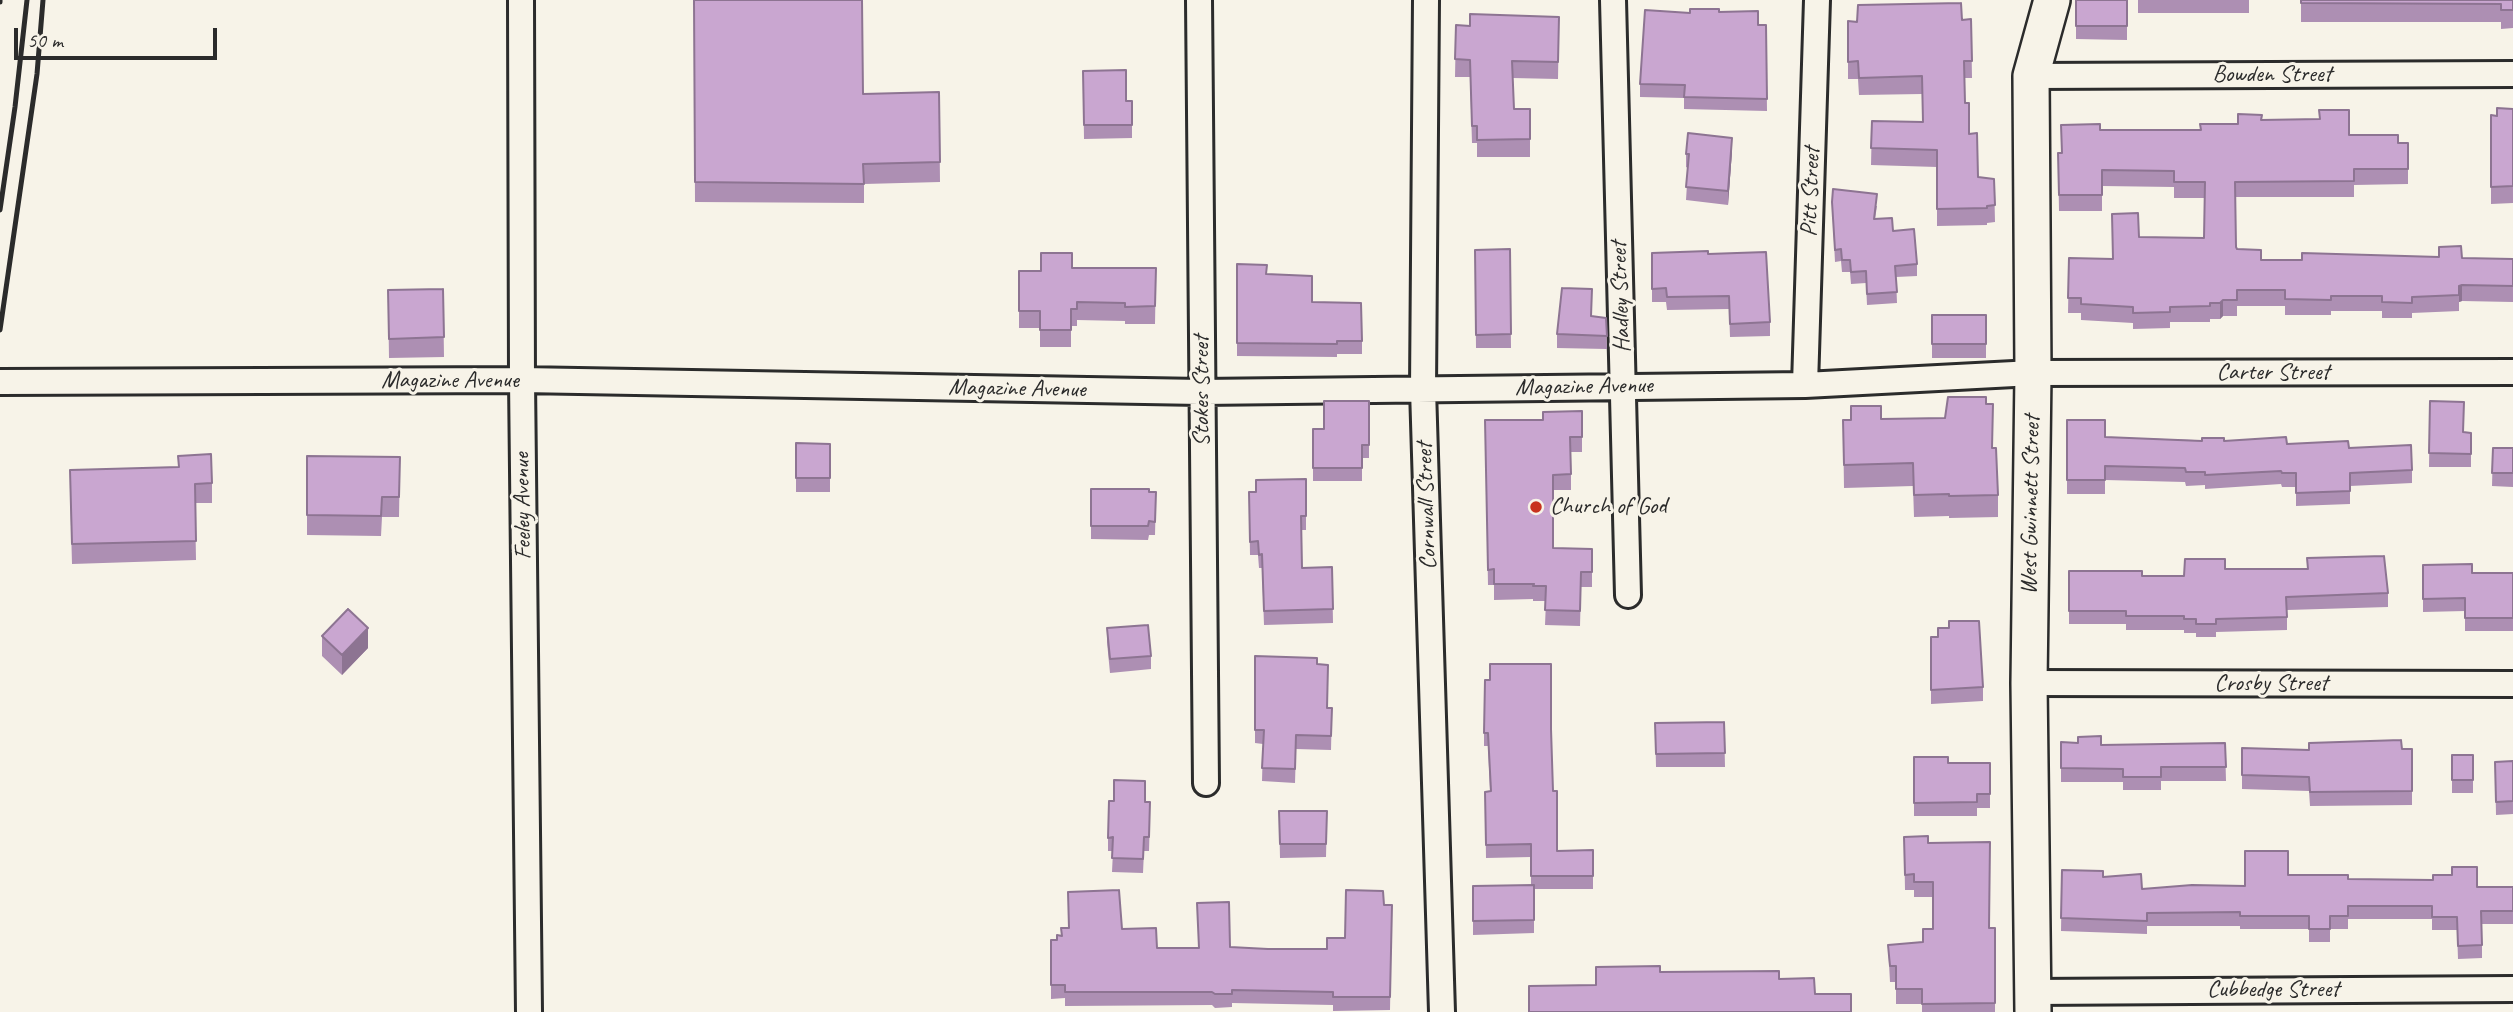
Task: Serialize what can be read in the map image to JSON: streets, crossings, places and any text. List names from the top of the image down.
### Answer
{
  "streets": {
    "main road": ["West Gwinnett Street"],
    "street": [
      "Bowden Street",
      "Pitt Street",
      "Hadley Street",
      "Carter Street",
      "Magazine Avenue",
      "Stokes Street",
      "Feeley Avenue",
      "Cornwall Street",
      "Crosby Street",
      "Cubbedge Street"
    ]
  },
  "crossings": [
    ["Bowden Street", "West Gwinnett Street"],
    ["Pitt Street", "Magazine Avenue"],
    ["Hadley Street", "Magazine Avenue"],
    ["Carter Street", "Magazine Avenue"],
    ["Carter Street", "West Gwinnett Street"],
    ["Magazine Avenue", "Stokes Street"],
    ["Magazine Avenue", "West Gwinnett Street"],
    ["Magazine Avenue", "Feeley Avenue"],
    ["Magazine Avenue", "Cornwall Street"],
    ["West Gwinnett Street", "Crosby Street"],
    ["West Gwinnett Street", "Cubbedge Street"]
  ],
  "places": ["Church of God"],
  "scale_bar": "50 m"
}
